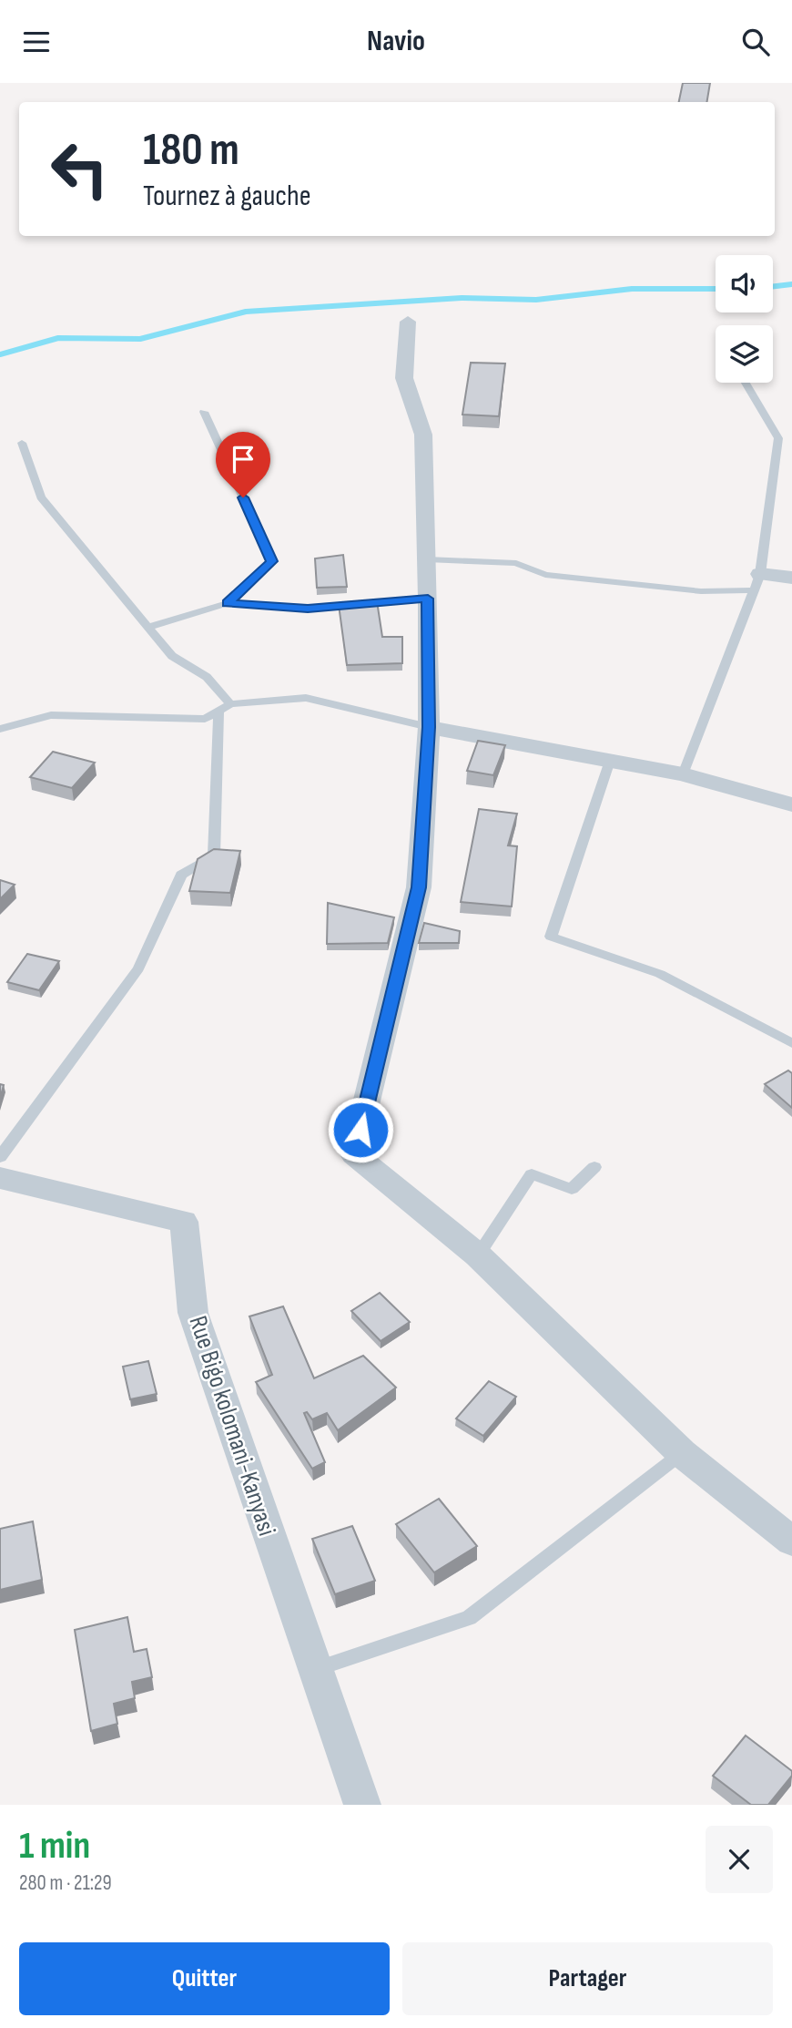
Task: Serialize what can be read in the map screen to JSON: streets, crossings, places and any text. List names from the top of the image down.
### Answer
{
  "streets": {
    "street": ["Rue Bigo kolomani-Kanyasi"]
  },
  "page": {
    "header": "Navio",
    "turn": ["180 m", "Tournez à gauche"],
    "heading": ["1 min", "280 m · 21:29"],
    "buttons": ["Quitter", "Partager"]
  }
}
